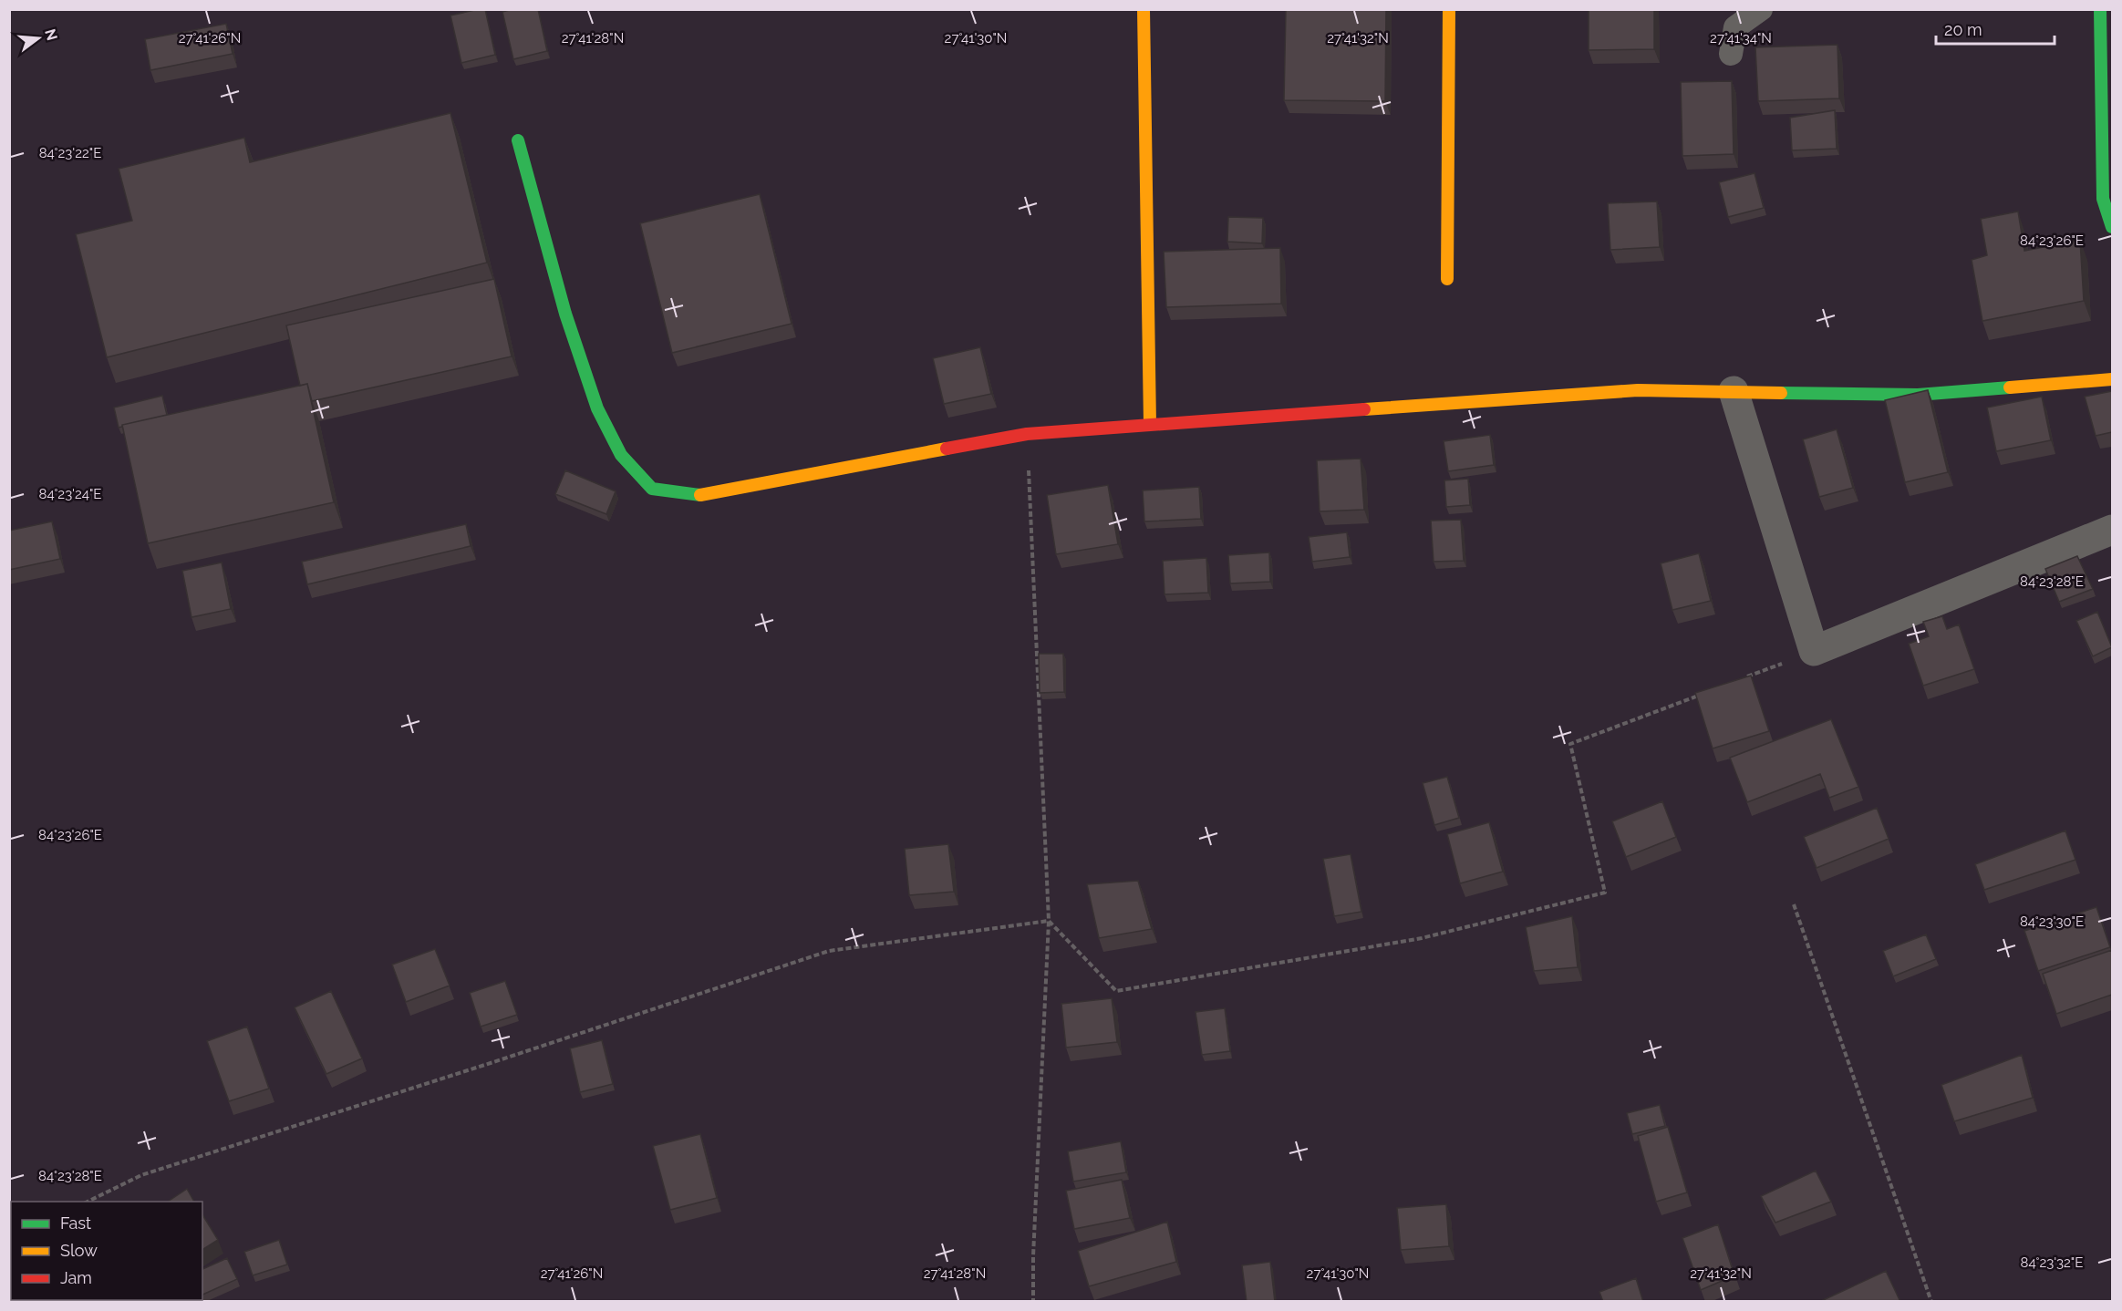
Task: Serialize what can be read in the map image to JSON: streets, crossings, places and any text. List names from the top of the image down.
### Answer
{
  "legend": ["Fast", "Slow", "Jam"],
  "scale_bar": "20 m",
  "north": "right",
  "coordinates": [
    "27°41'26\"N",
    "27°41'28\"N",
    "27°41'30\"N",
    "27°41'32\"N",
    "27°41'34\"N",
    "84°23'22\"E",
    "84°23'26\"E",
    "84°23'24\"E",
    "84°23'28\"E",
    "84°23'30\"E",
    "84°23'32\"E"
  ]
}
